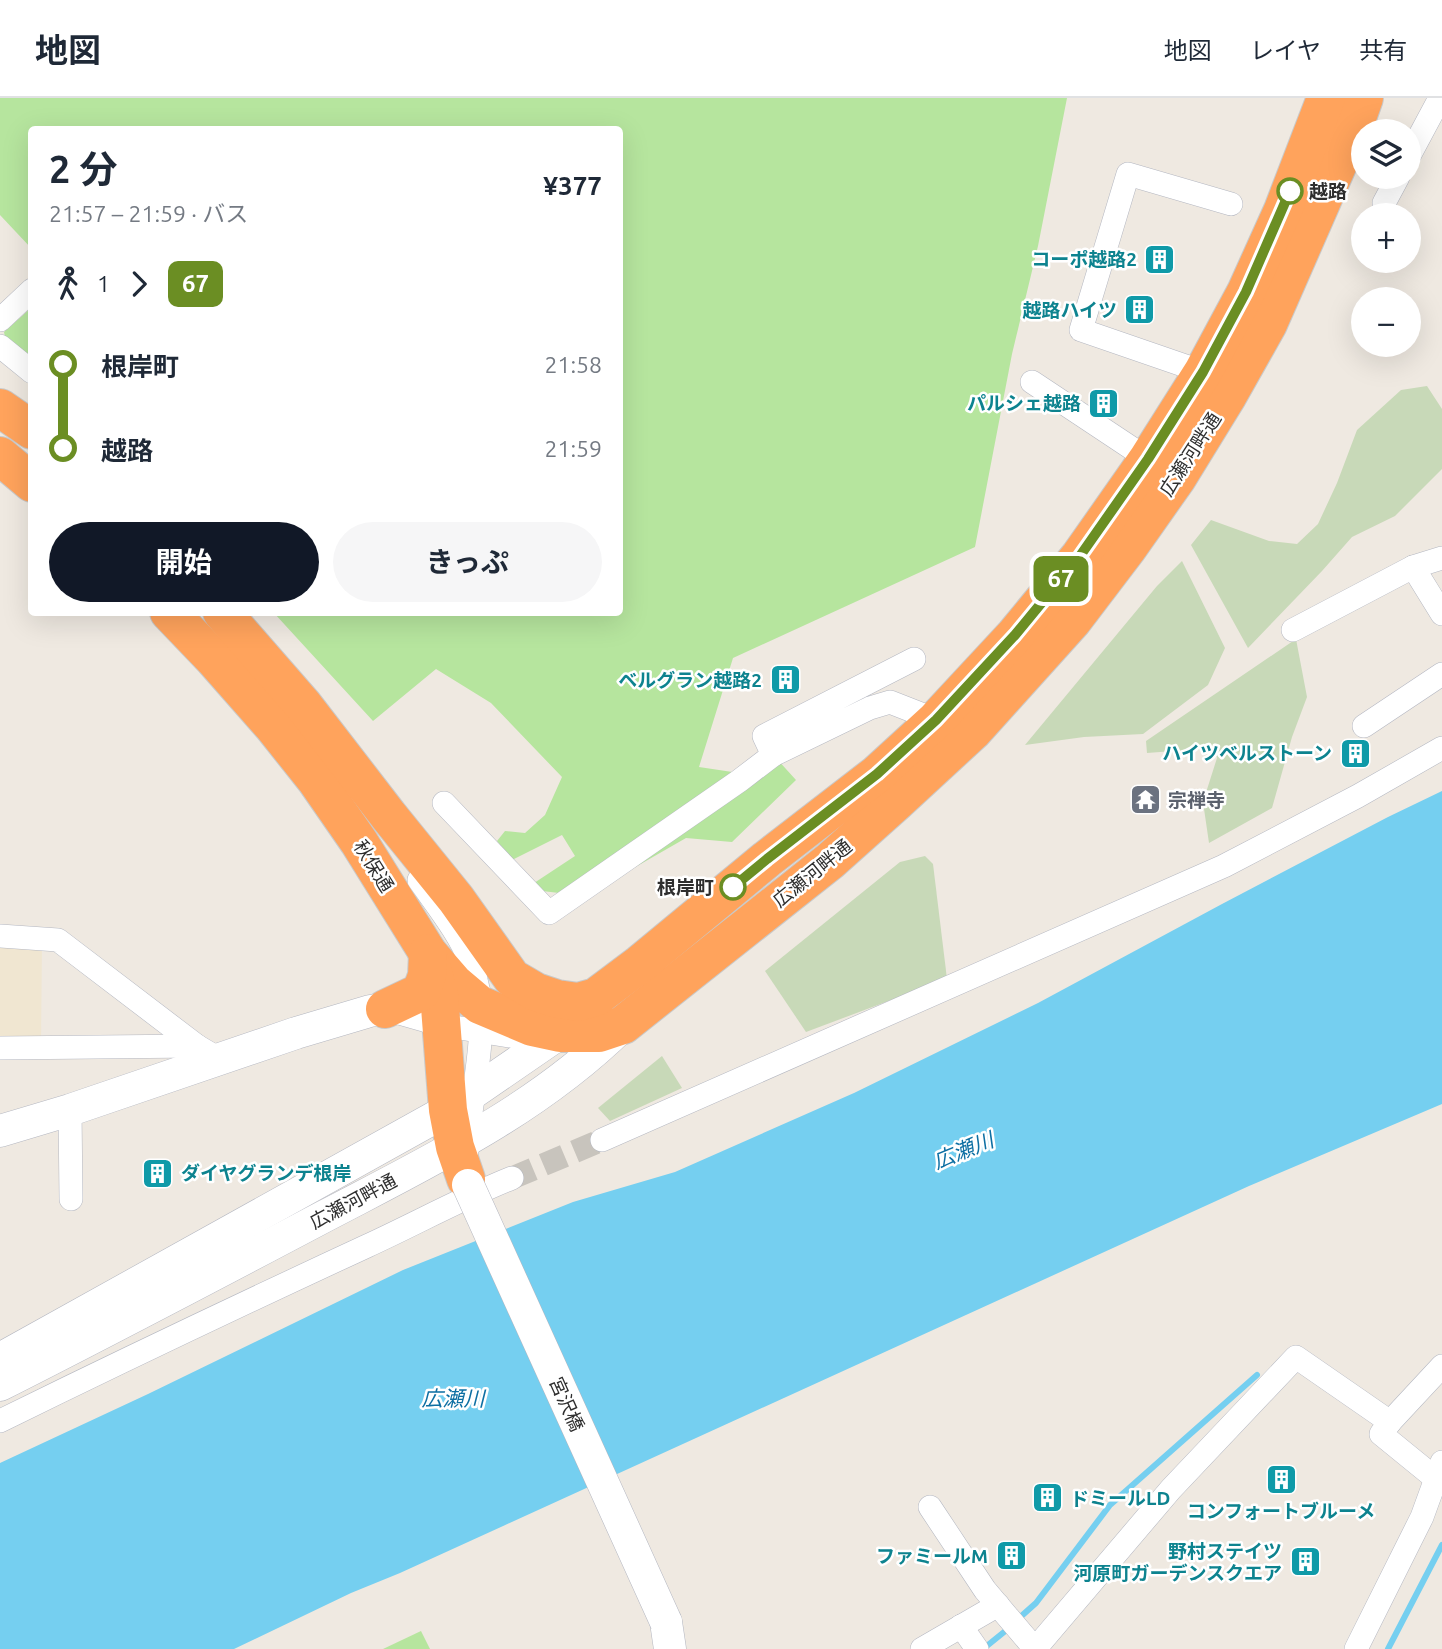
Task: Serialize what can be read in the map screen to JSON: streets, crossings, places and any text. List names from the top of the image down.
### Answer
{
  "streets": {
    "highway": ["広瀬河畔通", "秋保通"],
    "main road": ["宮沢橋"]
  },
  "crossings": [
    ["広瀬河畔通", "秋保通"],
    ["広瀬河畔通", "宮沢橋"]
  ],
  "water": ["広瀬川"],
  "places": {
    "other": ["越路", "根岸町"],
    "building": [
      "コーポ越路2",
      "越路ハイツ",
      "パルシェ越路",
      "ベルグラン越路2",
      "ハイツベルストーン",
      "ダイヤグランデ根岸",
      "コンフォートブルーメ",
      "ドミールLD",
      "ファミールM",
      "野村ステイツ 河原町ガーデンスクエア"
    ],
    "temple": ["宗禅寺"]
  },
  "lines": ["bus line 67"],
  "page": {
    "header": "地図",
    "nav": ["地図", "レイヤ", "共有"],
    "on_map": "67",
    "map_buttons": ["+", "−"],
    "heading": ["2 分", "21:57 – 21:59 · バス", "¥377"],
    "legs": ["1", "67"],
    "list": [
      {
        "name": "根岸町",
        "value": "21:58"
      },
      {
        "name": "越路",
        "value": "21:59"
      }
    ],
    "buttons": ["開始", "きっぷ"]
  }
}
